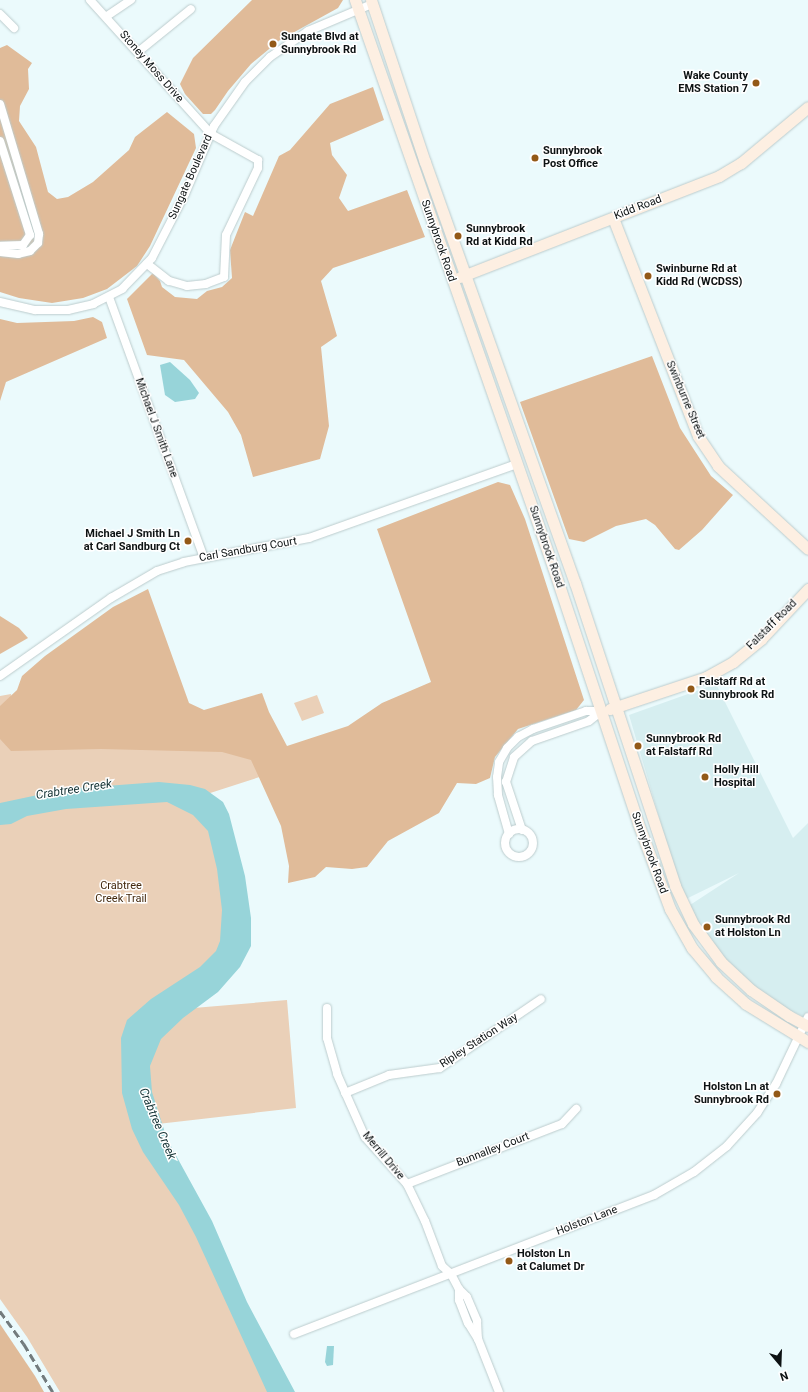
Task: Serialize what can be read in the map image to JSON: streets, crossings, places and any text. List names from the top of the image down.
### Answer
{
  "streets": {
    "main road": [
      "Kidd Road",
      "Sunnybrook Road",
      "Swinburne Street",
      "Falstaff Road"
    ],
    "street": [
      "Stoney Moss Drive",
      "Sungate Boulevard",
      "Michael J Smith Lane",
      "Carl Sandburg Court",
      "Ripley Station Way",
      "Bunnalley Court",
      "Merrill Drive",
      "Holston Lane"
    ]
  },
  "crossings": [
    ["Stoney Moss Drive", "Sungate Boulevard"],
    ["Sungate Boulevard", "Sunnybrook Road"],
    ["Sungate Boulevard", "Michael J Smith Lane"],
    ["Kidd Road", "Sunnybrook Road"],
    ["Kidd Road", "Swinburne Street"],
    ["Sunnybrook Road", "Carl Sandburg Court"],
    ["Sunnybrook Road", "Falstaff Road"],
    ["Sunnybrook Road", "Holston Lane"],
    ["Michael J Smith Lane", "Carl Sandburg Court"],
    ["Ripley Station Way", "Merrill Drive"],
    ["Bunnalley Court", "Merrill Drive"],
    ["Merrill Drive", "Holston Lane"]
  ],
  "water": ["Crabtree Creek"],
  "parks": ["Crabtree Creek Trail"],
  "places": [
    "Sungate Blvd at Sunnybrook Rd",
    "Wake County EMS Station 7",
    "Sunnybrook Post Office",
    "Sunnybrook Rd at Kidd Rd",
    "Swinburne Rd at Kidd Rd (WCDSS)",
    "Michael J Smith Ln at Carl Sandburg Ct",
    "Falstaff Rd at Sunnybrook Rd",
    "Sunnybrook Rd at Falstaff Rd",
    "Holly Hill Hospital",
    "Sunnybrook Rd at Holston Ln",
    "Holston Ln at Sunnybrook Rd",
    "Holston Ln at Calumet Dr"
  ],
  "north": "bottom"
}
